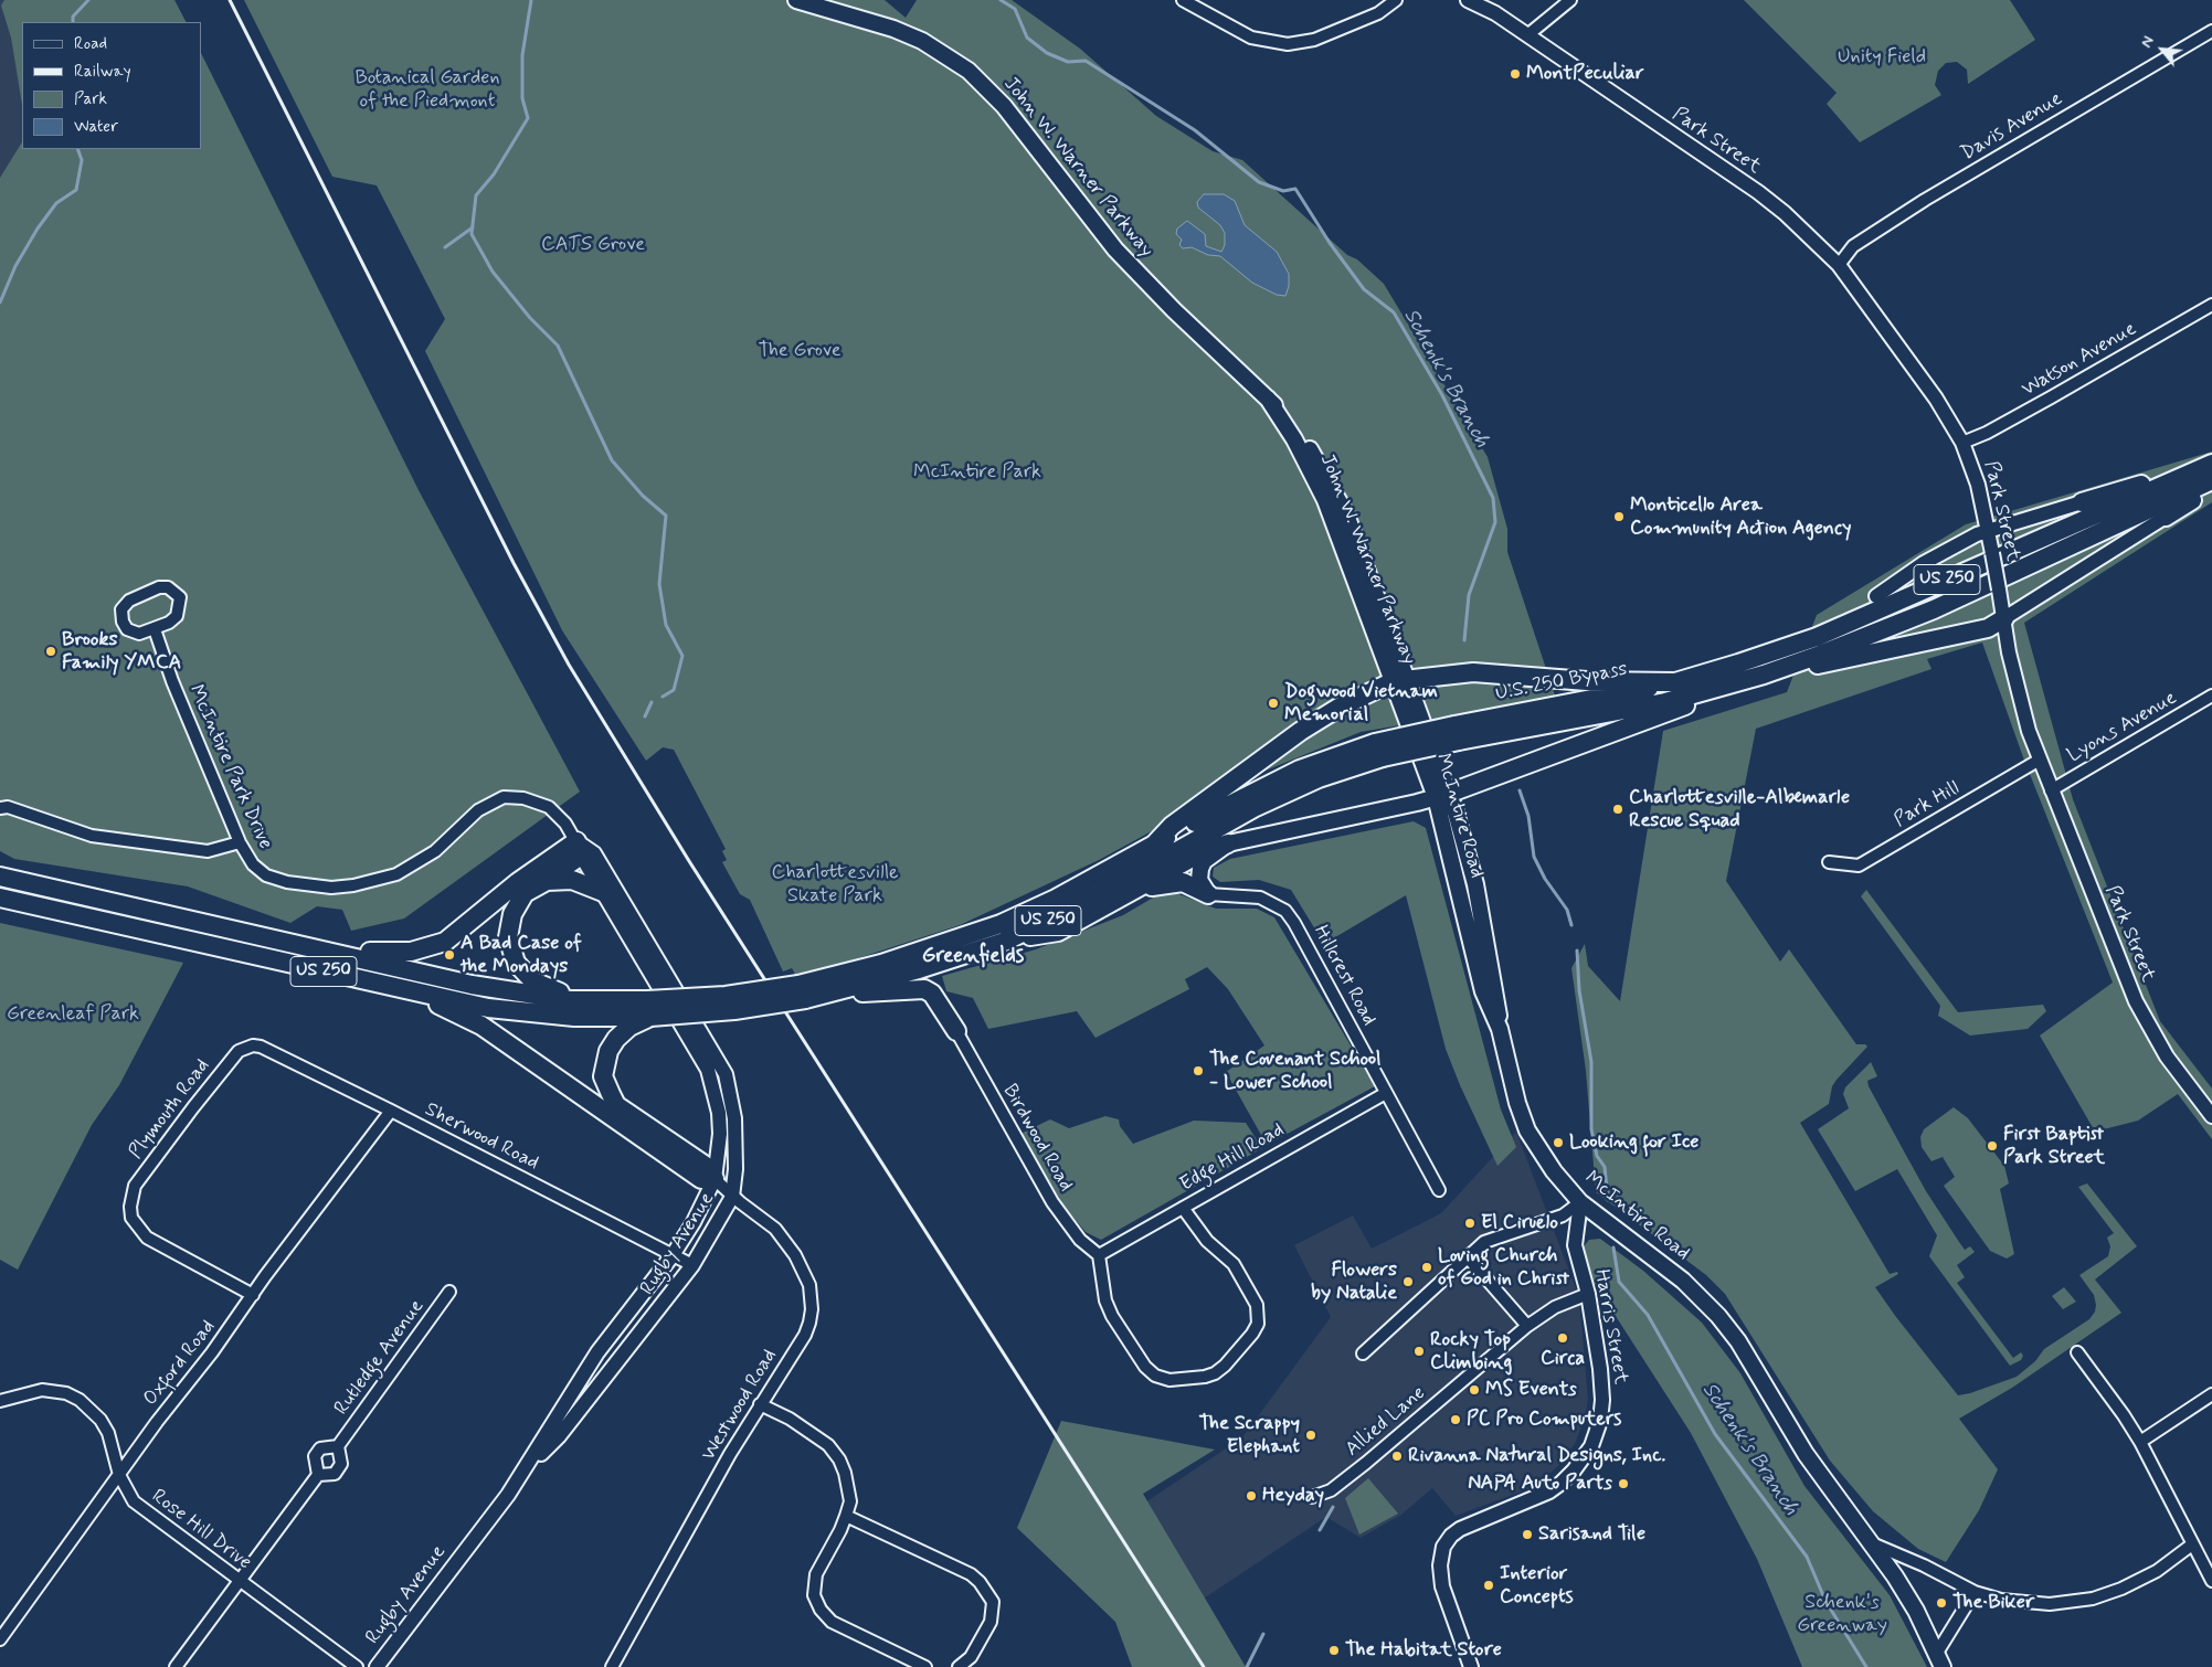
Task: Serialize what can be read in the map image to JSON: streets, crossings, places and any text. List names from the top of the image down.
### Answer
{
  "streets": {
    "highway": ["US 250", "U.S. 250 Bypass"],
    "main road": ["John W. Warner Parkway", "McIntire Road"],
    "street": [
      "Davis Avenue",
      "Park Street",
      "Watson Avenue",
      "Lyons Avenue",
      "McIntire Park Drive",
      "Park Hill",
      "Hillcrest Road",
      "Plymouth Road",
      "Sherwood Road",
      "Birdwood Road",
      "Edge Hill Road",
      "Rugby Avenue",
      "Harris Street",
      "Rutledge Avenue",
      "Oxford Road",
      "Westwood Road",
      "Allied Lane",
      "Rose Hill Drive"
    ]
  },
  "crossings": [
    ["Davis Avenue", "Park Street"],
    ["Park Street", "Watson Avenue"],
    ["Park Street", "Lyons Avenue"],
    ["Park Street", "Park Hill"],
    ["John W. Warner Parkway", "McIntire Road"],
    ["US 250", "U.S. 250 Bypass"],
    ["McIntire Park Drive", "Rugby Avenue"],
    ["McIntire Road", "Harris Street"],
    ["Hillcrest Road", "Edge Hill Road"],
    ["Plymouth Road", "Sherwood Road"],
    ["Plymouth Road", "Oxford Road"],
    ["Sherwood Road", "Rugby Avenue"],
    ["Sherwood Road", "Oxford Road"],
    ["Birdwood Road", "Edge Hill Road"],
    ["Rugby Avenue", "Westwood Road"],
    ["Harris Street", "Allied Lane"],
    ["Rutledge Avenue", "Rose Hill Drive"],
    ["Oxford Road", "Rose Hill Drive"]
  ],
  "districts": ["Greenfields"],
  "water": ["Schenk's Branch"],
  "parks": [
    "Unity Field",
    "Botanical Garden of the Piedmont",
    "CATS Grove",
    "The Grove",
    "McIntire Park",
    "Charlottesville Skate Park",
    "Greenleaf Park",
    "Schenk's Greenway"
  ],
  "places": [
    "MontPeculiar",
    "Monticello Area Community Action Agency",
    "Brooks Family YMCA",
    "Dogwood Vietnam Memorial",
    "Charlottesville-Albemarle Rescue Squad",
    "A Bad Case of the Mondays",
    "The Covenant School - Lower School",
    "Looking for Ice",
    "First Baptist Park Street",
    "El Ciruelo",
    "Loving Church of God in Christ",
    "Flowers by Natalie",
    "Circa",
    "Rocky Top Climbing",
    "MS Events",
    "PC Pro Computers",
    "The Scrappy Elephant",
    "Rivanna Natural Designs, Inc.",
    "NAPA Auto Parts",
    "Heyday",
    "Sarisand Tile",
    "Interior Concepts",
    "The Biker",
    "The Habitat Store"
  ],
  "legend": [
    "Road",
    "Railway",
    "Park",
    "Water"
  ],
  "north": "top left"
}
